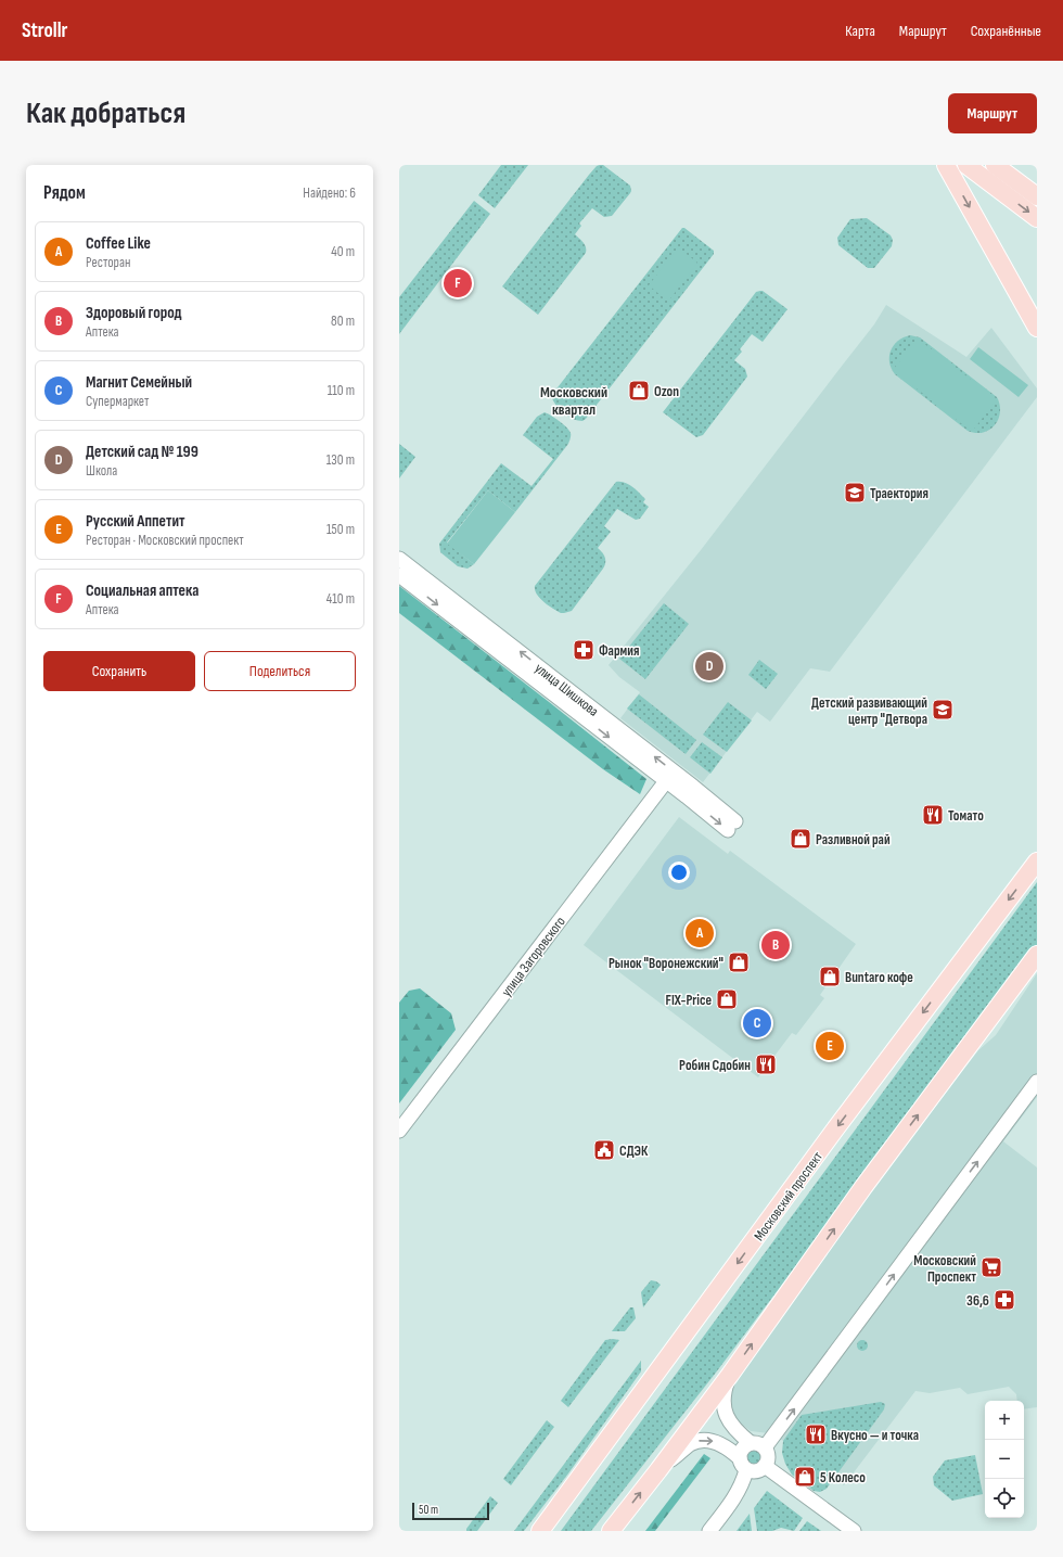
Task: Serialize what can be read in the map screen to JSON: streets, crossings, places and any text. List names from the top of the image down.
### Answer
{
  "streets": {
    "main road": ["Московский проспект"],
    "street": ["улица Шишкова", "улица Загоровского"]
  },
  "crossings": [
    ["улица Шишкова", "улица Загоровского"]
  ],
  "districts": ["Московский квартал"],
  "places": {
    "shop": [
      "Ozon",
      "Разливной рай",
      "Рынок \"Воронежский\"",
      "Buntaro кофе",
      "FIX-Price",
      "5 Колесо"
    ],
    "school or university": ["Траектория", "Детский развивающий центр \"Детвора"],
    "pharmacy": ["Фармия", "36,6"],
    "restaurant": ["Томато", "Робин Сдобин", "Вкусно — и точка"],
    "public building": ["СДЭК"],
    "supermarket": ["Московский Проспект"]
  },
  "scale_bar": "50 m",
  "page": {
    "header": "Strollr",
    "nav": ["Карта", "Маршрут", "Сохранённые"],
    "buttons": [
      "Маршрут",
      ["Сохранить", "Поделиться"]
    ],
    "title": "Как добраться",
    "heading": ["Рядом", "Найдено: 6"],
    "list": [
      {
        "mark": "A",
        "name": "Coffee Like",
        "note": "Ресторан",
        "value": "40 m"
      },
      {
        "mark": "B",
        "name": "Здоровый город",
        "note": "Аптека",
        "value": "80 m"
      },
      {
        "mark": "C",
        "name": "Магнит Семейный",
        "note": "Супермаркет",
        "value": "110 m"
      },
      {
        "mark": "D",
        "name": "Детский сад № 199",
        "note": "Школа",
        "value": "130 m"
      },
      {
        "mark": "E",
        "name": "Русский Аппетит",
        "note": "Ресторан · Московский проспект",
        "value": "150 m"
      },
      {
        "mark": "F",
        "name": "Социальная аптека",
        "note": "Аптека",
        "value": "410 m"
      }
    ],
    "pins": [
      "F",
      "D",
      "A",
      "B",
      "C",
      "E"
    ],
    "map_buttons": ["+", "−"],
    "scale": "50 m"
  }
}
